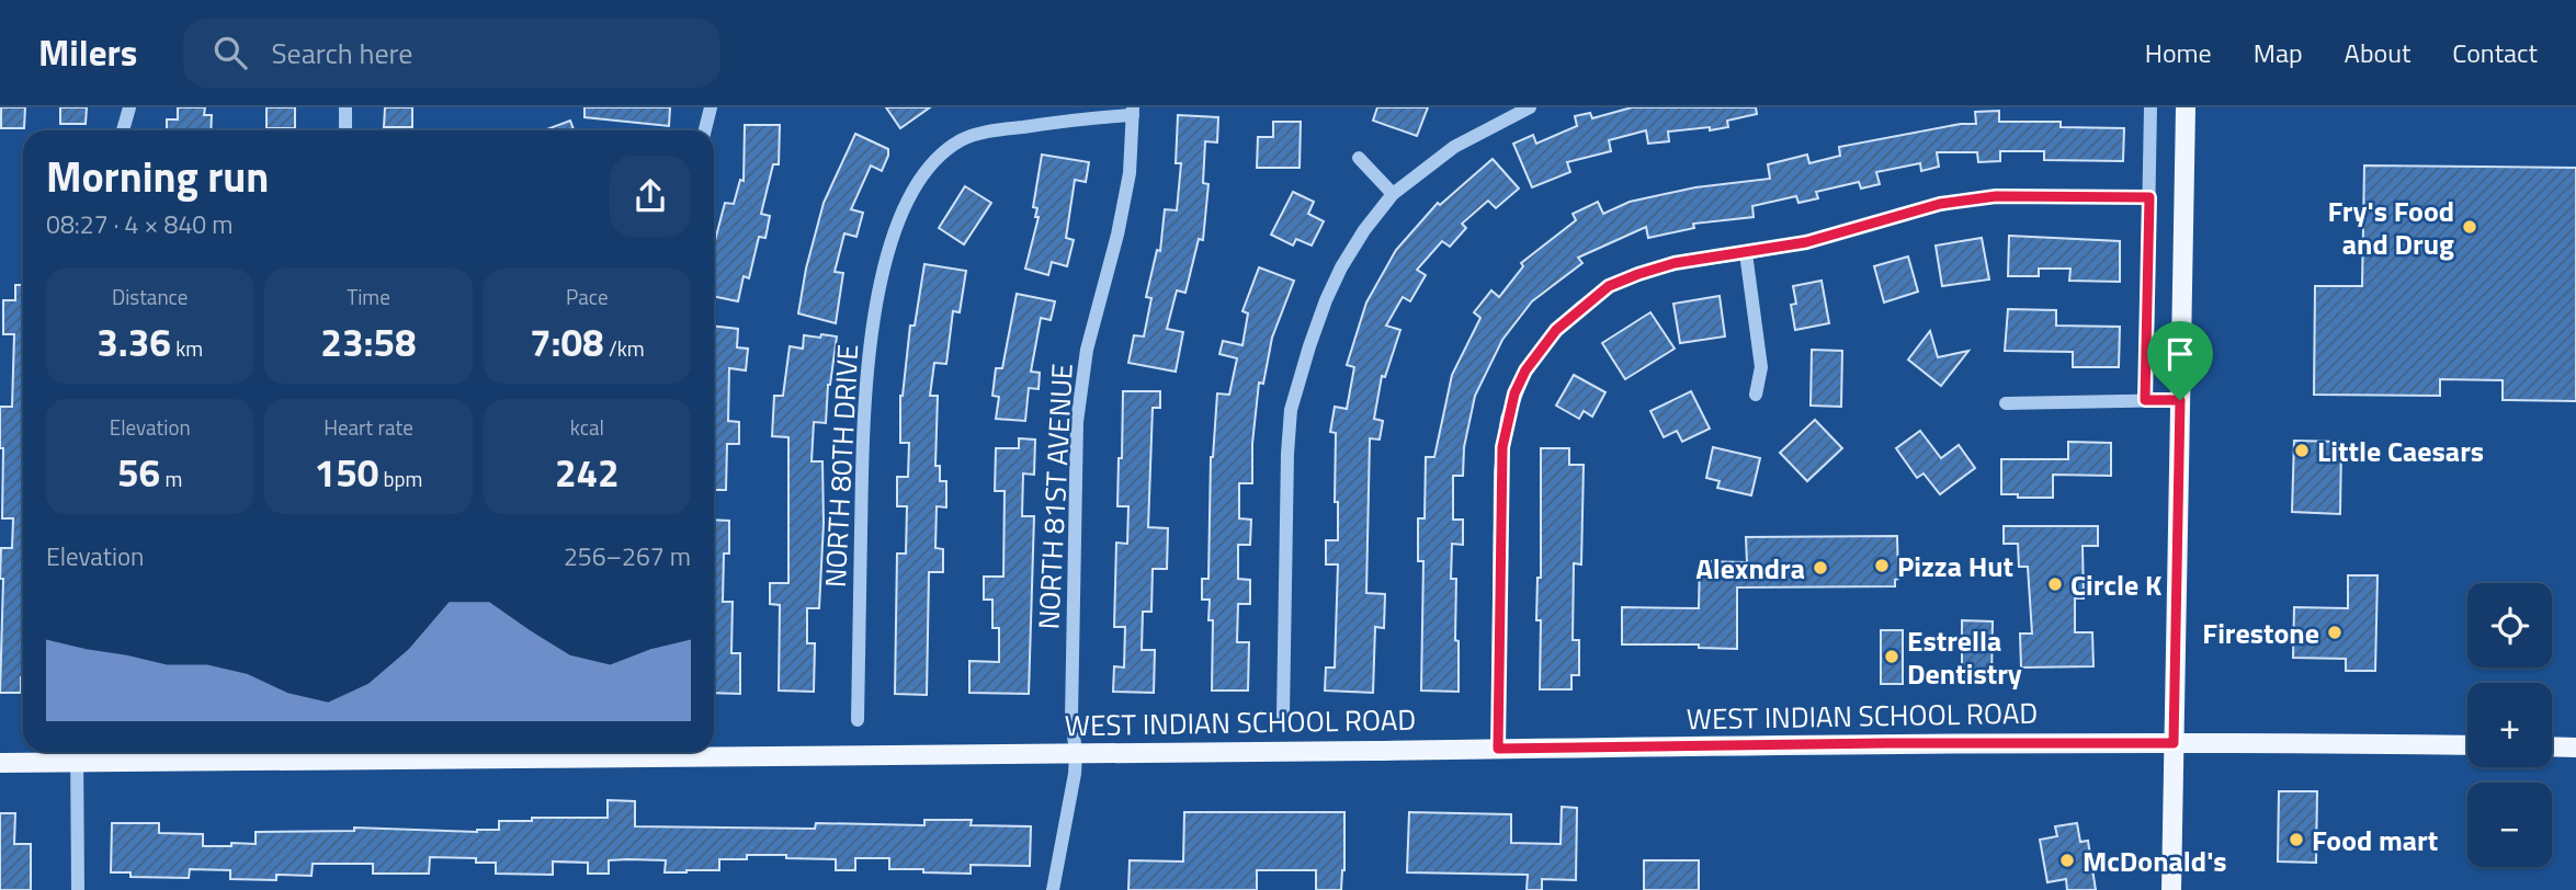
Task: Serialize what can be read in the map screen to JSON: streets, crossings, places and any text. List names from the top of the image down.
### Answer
{
  "streets": {
    "main road": ["WEST INDIAN SCHOOL ROAD"],
    "street": ["NORTH 80TH DRIVE", "NORTH 81ST AVENUE"]
  },
  "crossings": [
    ["NORTH 80TH DRIVE", "NORTH 81ST AVENUE"],
    ["NORTH 81ST AVENUE", "WEST INDIAN SCHOOL ROAD"]
  ],
  "places": [
    "Fry's Food and Drug",
    "Little Caesars",
    "Pizza Hut",
    "Alexndra",
    "Circle K",
    "Firestone",
    "Estrella Dentistry",
    "Food mart",
    "McDonald's"
  ],
  "page": {
    "header": "Milers",
    "search": "Search here",
    "nav": [
      "Home",
      "Map",
      "About",
      "Contact"
    ],
    "heading": ["Morning run", "08:27 · 4 × 840 m"],
    "stats": [
      ["Distance", "3.36 km"],
      ["Time", "23:58"],
      ["Pace", "7:08 /km"],
      ["Elevation", "56 m"],
      ["Heart rate", "150 bpm"],
      ["kcal", "242"]
    ],
    "chart": ["Elevation", "256–267 m"],
    "map_buttons": ["+", "−"]
  }
}
